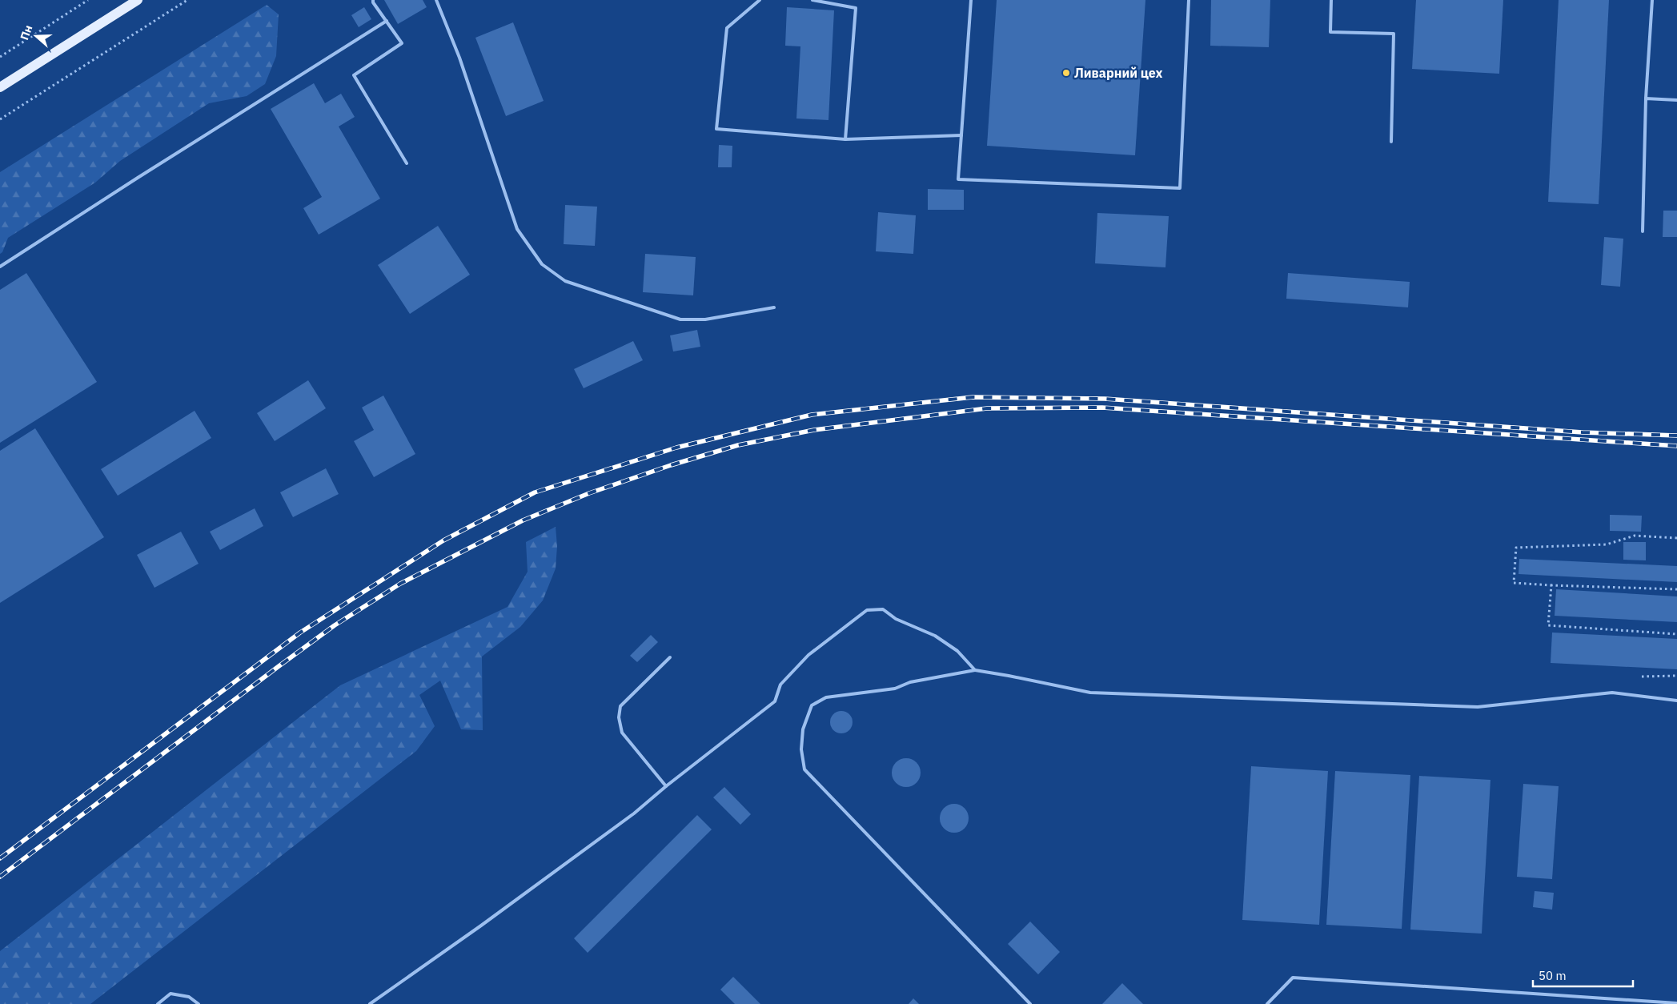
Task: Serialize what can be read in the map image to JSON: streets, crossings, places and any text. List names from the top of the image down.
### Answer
{
  "places": ["Ливарний цех"],
  "scale_bar": "50 m",
  "north": "left"
}
